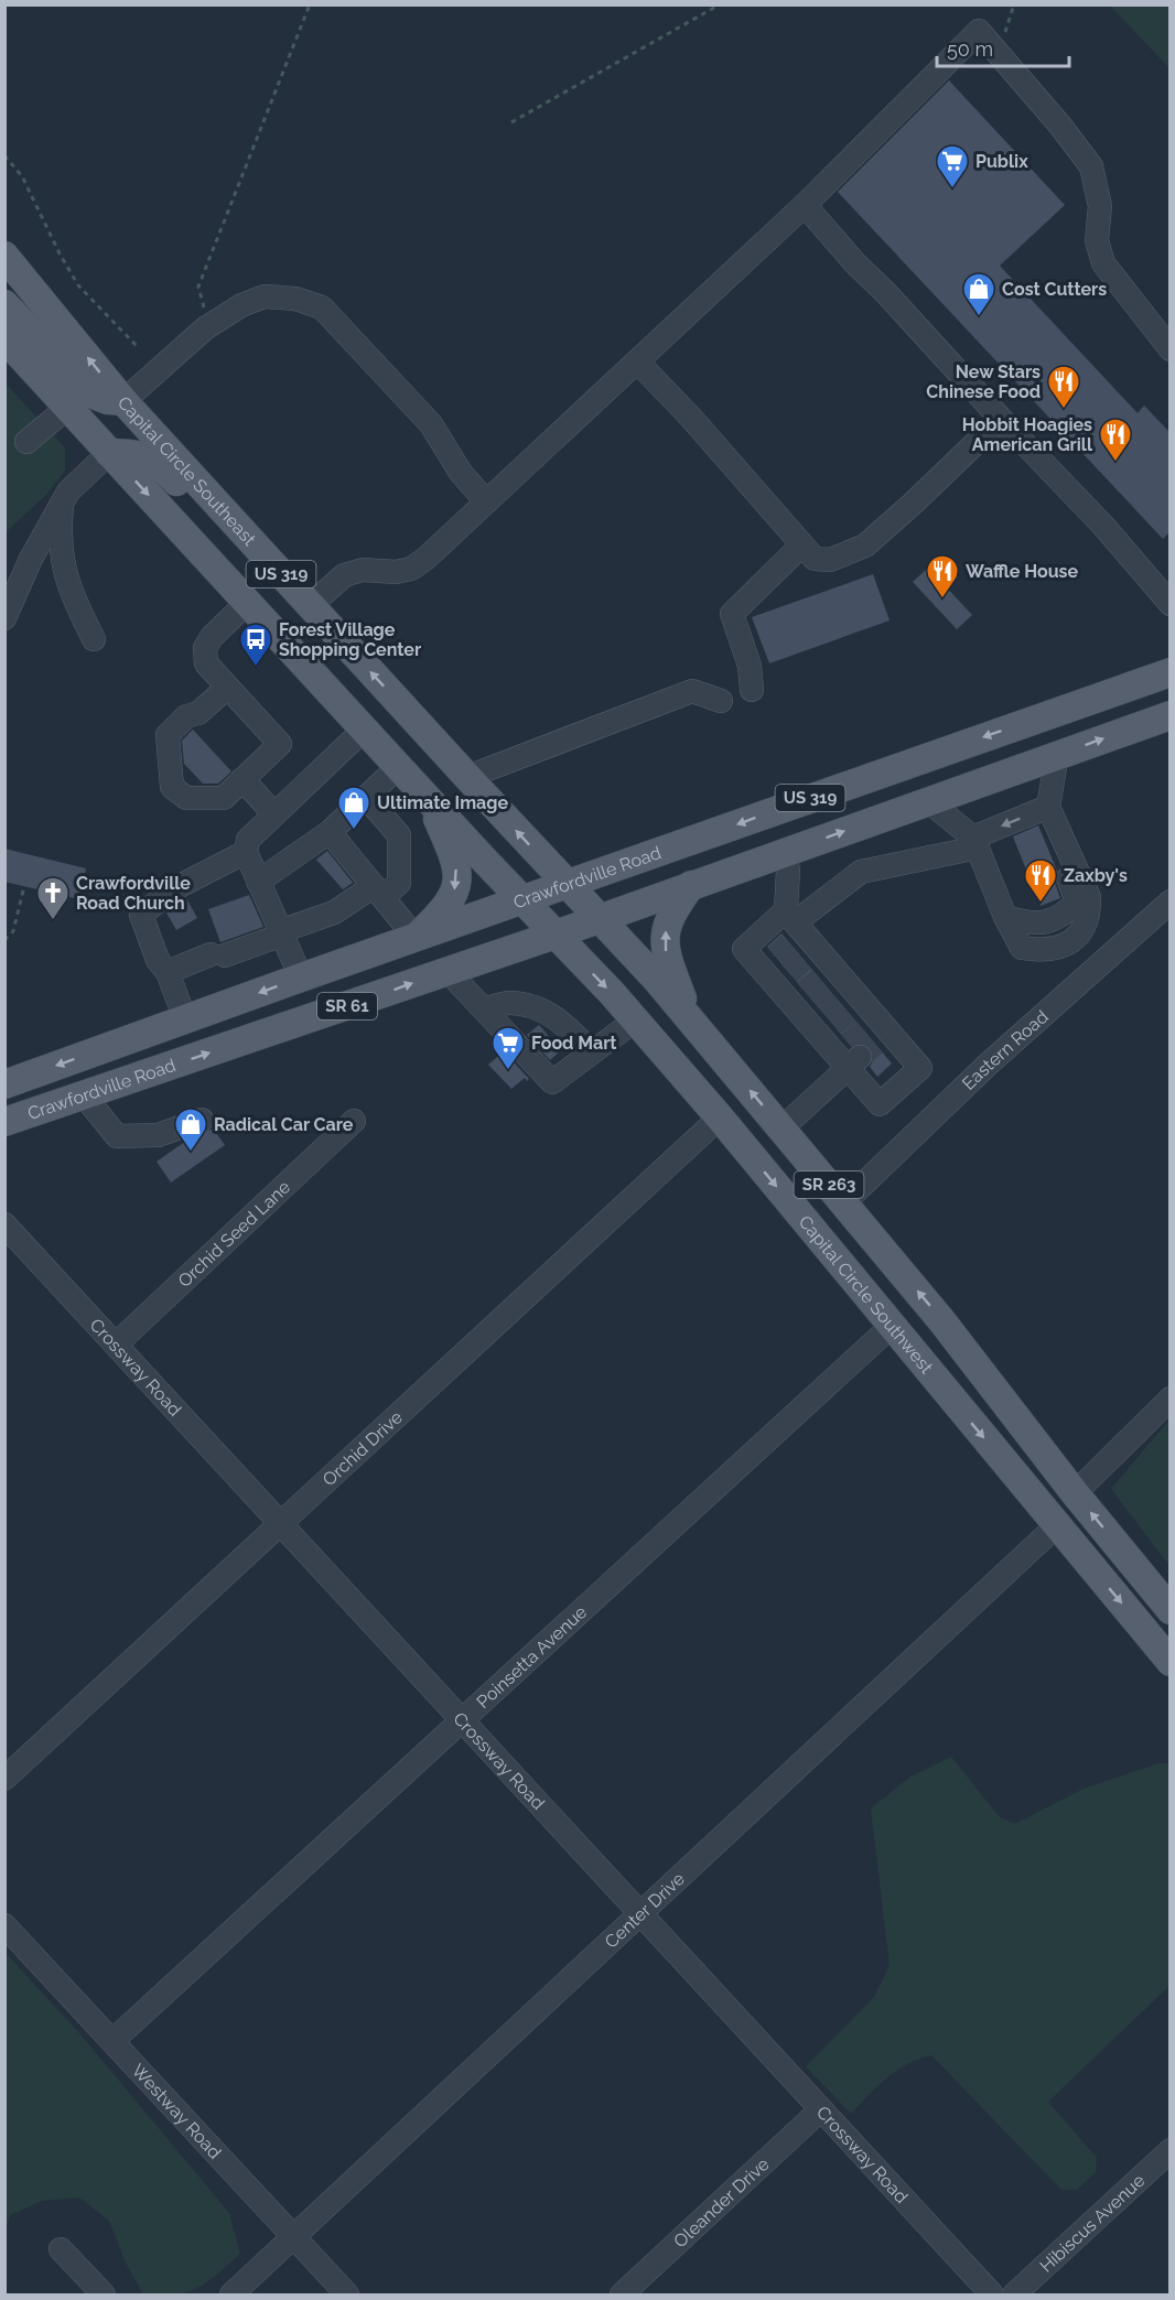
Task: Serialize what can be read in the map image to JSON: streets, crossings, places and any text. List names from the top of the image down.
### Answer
{
  "streets": {
    "main road": [
      "Capital Circle Southeast",
      "US 319",
      "Crawfordville Road",
      "SR 61",
      "SR 263",
      "Capital Circle Southwest"
    ],
    "street": [
      "Eastern Road",
      "Orchid Seed Lane",
      "Crossway Road",
      "Orchid Drive",
      "Poinsetta Avenue",
      "Center Drive",
      "Westway Road",
      "Oleander Drive",
      "Hibiscus Avenue"
    ]
  },
  "crossings": [
    ["Capital Circle Southeast", "Crawfordville Road"],
    ["Capital Circle Southeast", "SR 263"],
    ["US 319", "Crawfordville Road"],
    ["US 319", "Capital Circle Southwest"],
    ["Crawfordville Road", "SR 263"],
    ["Crawfordville Road", "Capital Circle Southwest"],
    ["Eastern Road", "SR 263"],
    ["Orchid Seed Lane", "Crossway Road"],
    ["Capital Circle Southwest", "Orchid Drive"],
    ["Capital Circle Southwest", "Poinsetta Avenue"],
    ["Capital Circle Southwest", "Center Drive"],
    ["Crossway Road", "Orchid Drive"],
    ["Crossway Road", "Poinsetta Avenue"],
    ["Crossway Road", "Center Drive"],
    ["Crossway Road", "Oleander Drive"],
    ["Poinsetta Avenue", "Westway Road"],
    ["Center Drive", "Westway Road"]
  ],
  "places": {
    "supermarket": ["Publix", "Food Mart"],
    "shop": ["Cost Cutters", "Ultimate Image", "Radical Car Care"],
    "restaurant": [
      "New Stars Chinese Food",
      "Hobbit Hoagies American Grill",
      "Waffle House",
      "Zaxby's"
    ],
    "bus stop": ["Forest Village Shopping Center"],
    "church": ["Crawfordville Road Church"]
  },
  "scale_bar": "50 m"
}
